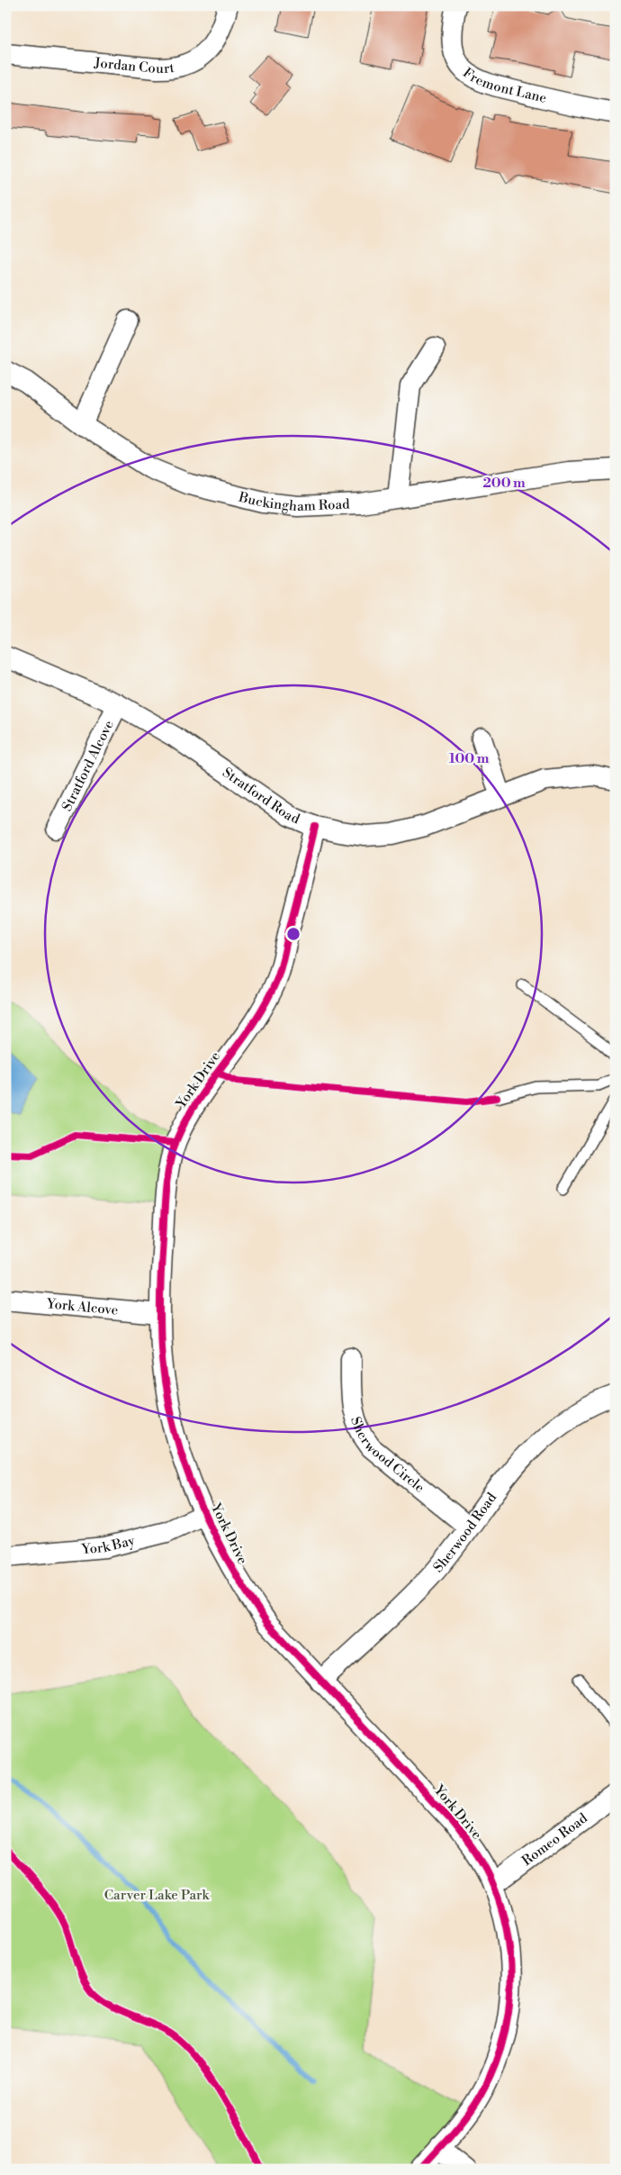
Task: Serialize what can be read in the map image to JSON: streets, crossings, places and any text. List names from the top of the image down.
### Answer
{
  "streets": {
    "street": [
      "Jordan Court",
      "Fremont Lane",
      "Buckingham Road",
      "Stratford Alcove",
      "Stratford Road",
      "York Drive",
      "York Alcove",
      "Sherwood Circle",
      "Sherwood Road",
      "York Bay",
      "Romeo Road"
    ]
  },
  "crossings": [
    ["Stratford Alcove", "Stratford Road"],
    ["Stratford Road", "York Drive"],
    ["York Drive", "York Alcove"],
    ["York Drive", "Sherwood Road"],
    ["York Drive", "York Bay"],
    ["York Drive", "Romeo Road"],
    ["Sherwood Circle", "Sherwood Road"]
  ],
  "parks": ["Carver Lake Park"],
  "rings": ["200 m", "100 m"]
}
